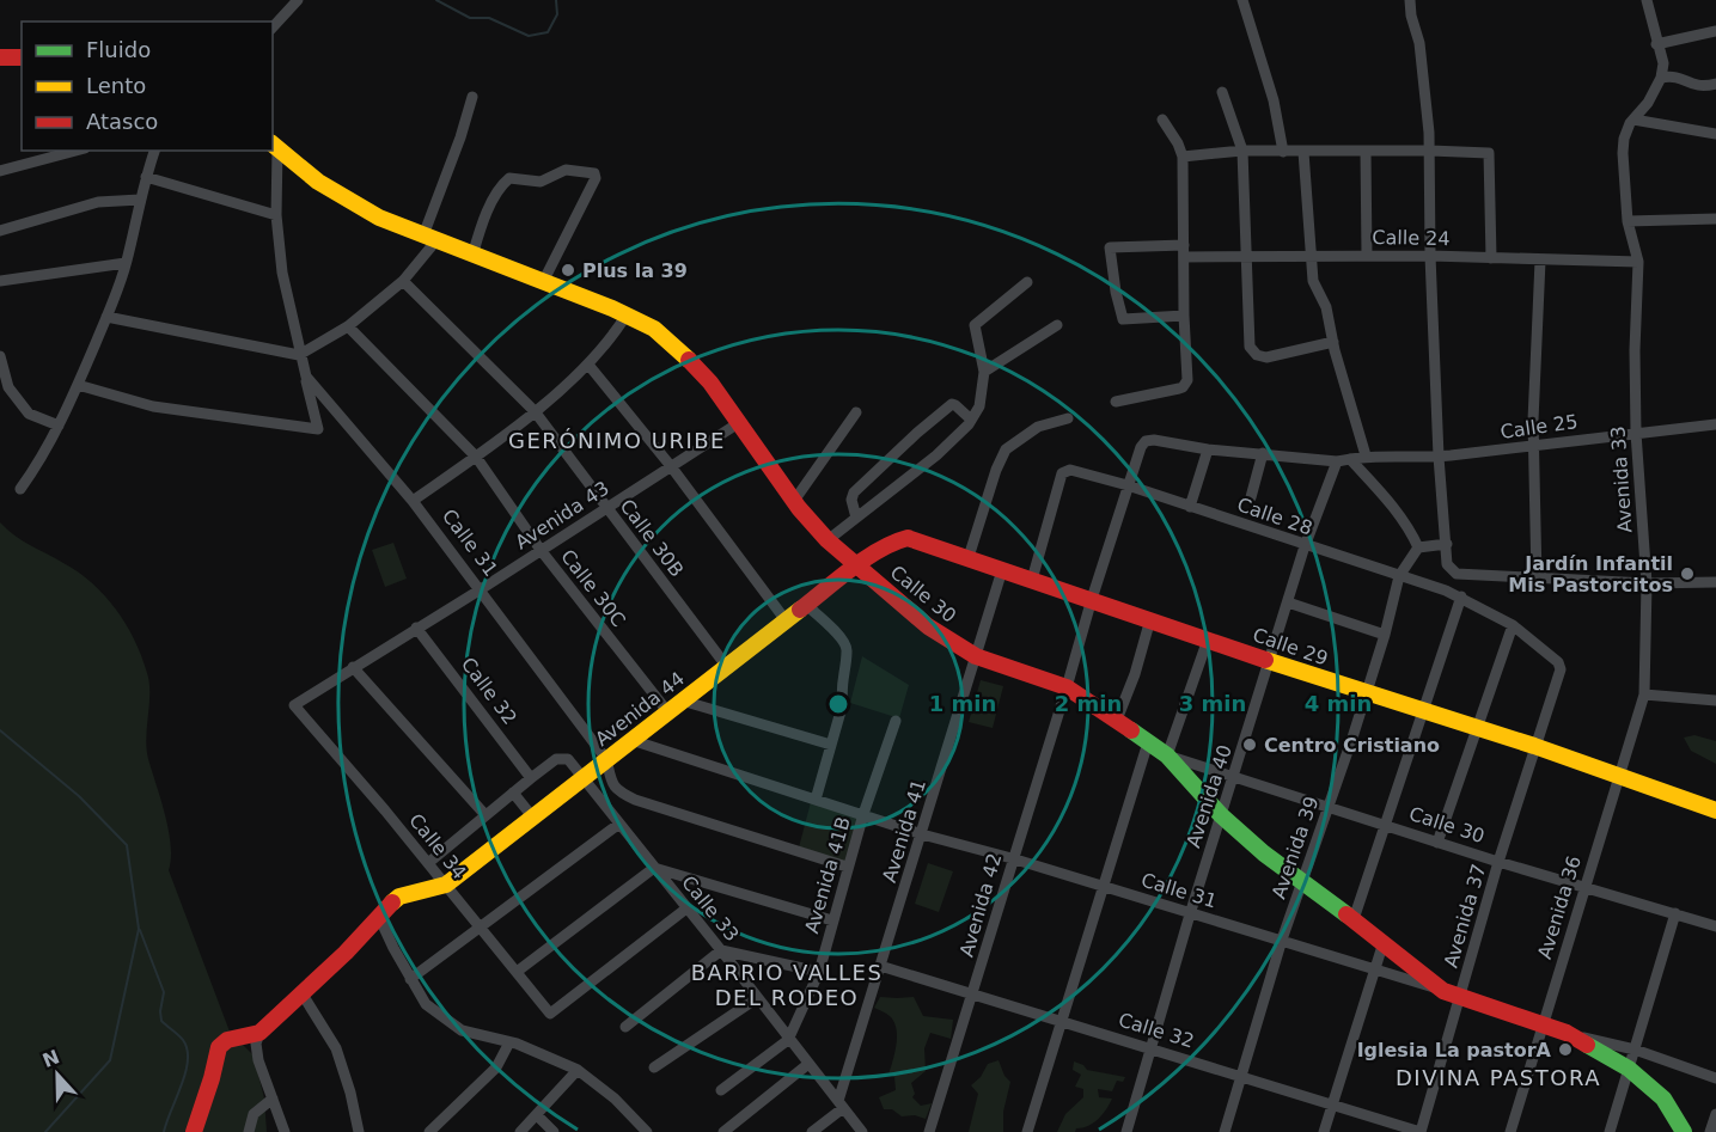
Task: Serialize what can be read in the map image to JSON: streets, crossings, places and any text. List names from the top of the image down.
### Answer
{
  "streets": {
    "street": [
      "Calle 24",
      "Calle 25",
      "Avenida 33",
      "Avenida 43",
      "Calle 28",
      "Calle 30B",
      "Calle 31",
      "Calle 30C",
      "Calle 30",
      "Calle 29",
      "Calle 32",
      "Avenida 44",
      "Avenida 40",
      "Avenida 41",
      "Calle 34",
      "Avenida 39",
      "Avenida 41B",
      "Avenida 42",
      "Avenida 36",
      "Calle 33",
      "Avenida 37"
    ]
  },
  "crossings": [
    ["Calle 24", "Avenida 33"],
    ["Calle 25", "Avenida 33"],
    ["Avenida 33", "Avenida 36"],
    ["Avenida 43", "Calle 30B"],
    ["Avenida 43", "Calle 31"],
    ["Avenida 43", "Calle 30C"],
    ["Avenida 43", "Calle 30"],
    ["Avenida 43", "Calle 32"],
    ["Avenida 43", "Calle 34"],
    ["Calle 28", "Calle 29"],
    ["Calle 28", "Avenida 40"],
    ["Calle 28", "Avenida 39"],
    ["Calle 28", "Avenida 37"],
    ["Calle 30B", "Avenida 44"],
    ["Calle 31", "Calle 30"],
    ["Calle 31", "Avenida 44"],
    ["Calle 31", "Avenida 40"],
    ["Calle 31", "Avenida 41"],
    ["Calle 31", "Avenida 39"],
    ["Calle 31", "Avenida 41B"],
    ["Calle 31", "Avenida 42"],
    ["Calle 31", "Avenida 36"],
    ["Calle 31", "Avenida 37"],
    ["Calle 30C", "Avenida 44"],
    ["Calle 30", "Calle 29"],
    ["Calle 30", "Avenida 44"],
    ["Calle 30", "Avenida 40"],
    ["Calle 30", "Avenida 41"],
    ["Calle 30", "Avenida 39"],
    ["Calle 30", "Avenida 42"],
    ["Calle 30", "Avenida 36"],
    ["Calle 30", "Avenida 37"],
    ["Calle 29", "Avenida 44"],
    ["Calle 29", "Avenida 40"],
    ["Calle 29", "Avenida 41"],
    ["Calle 29", "Avenida 39"],
    ["Calle 29", "Avenida 36"],
    ["Calle 29", "Avenida 37"],
    ["Calle 32", "Avenida 40"],
    ["Calle 32", "Avenida 41"],
    ["Calle 32", "Avenida 39"],
    ["Calle 32", "Avenida 42"],
    ["Calle 32", "Calle 33"],
    ["Calle 32", "Avenida 37"],
    ["Avenida 44", "Calle 34"],
    ["Avenida 44", "Calle 33"],
    ["Avenida 41", "Calle 33"],
    ["Calle 34", "Calle 33"],
    ["Avenida 41B", "Calle 33"]
  ],
  "districts": ["GERÓNIMO URIBE", "BARRIO VALLES DEL RODEO", "DIVINA PASTORA"],
  "places": [
    "Plus la 39",
    "Jardín Infantil Mis Pastorcitos",
    "Centro Cristiano",
    "Iglesia La pastorA"
  ],
  "legend": ["Fluido", "Lento", "Atasco"],
  "north": "top",
  "rings": [
    "1 min",
    "2 min",
    "3 min",
    "4 min"
  ]
}
